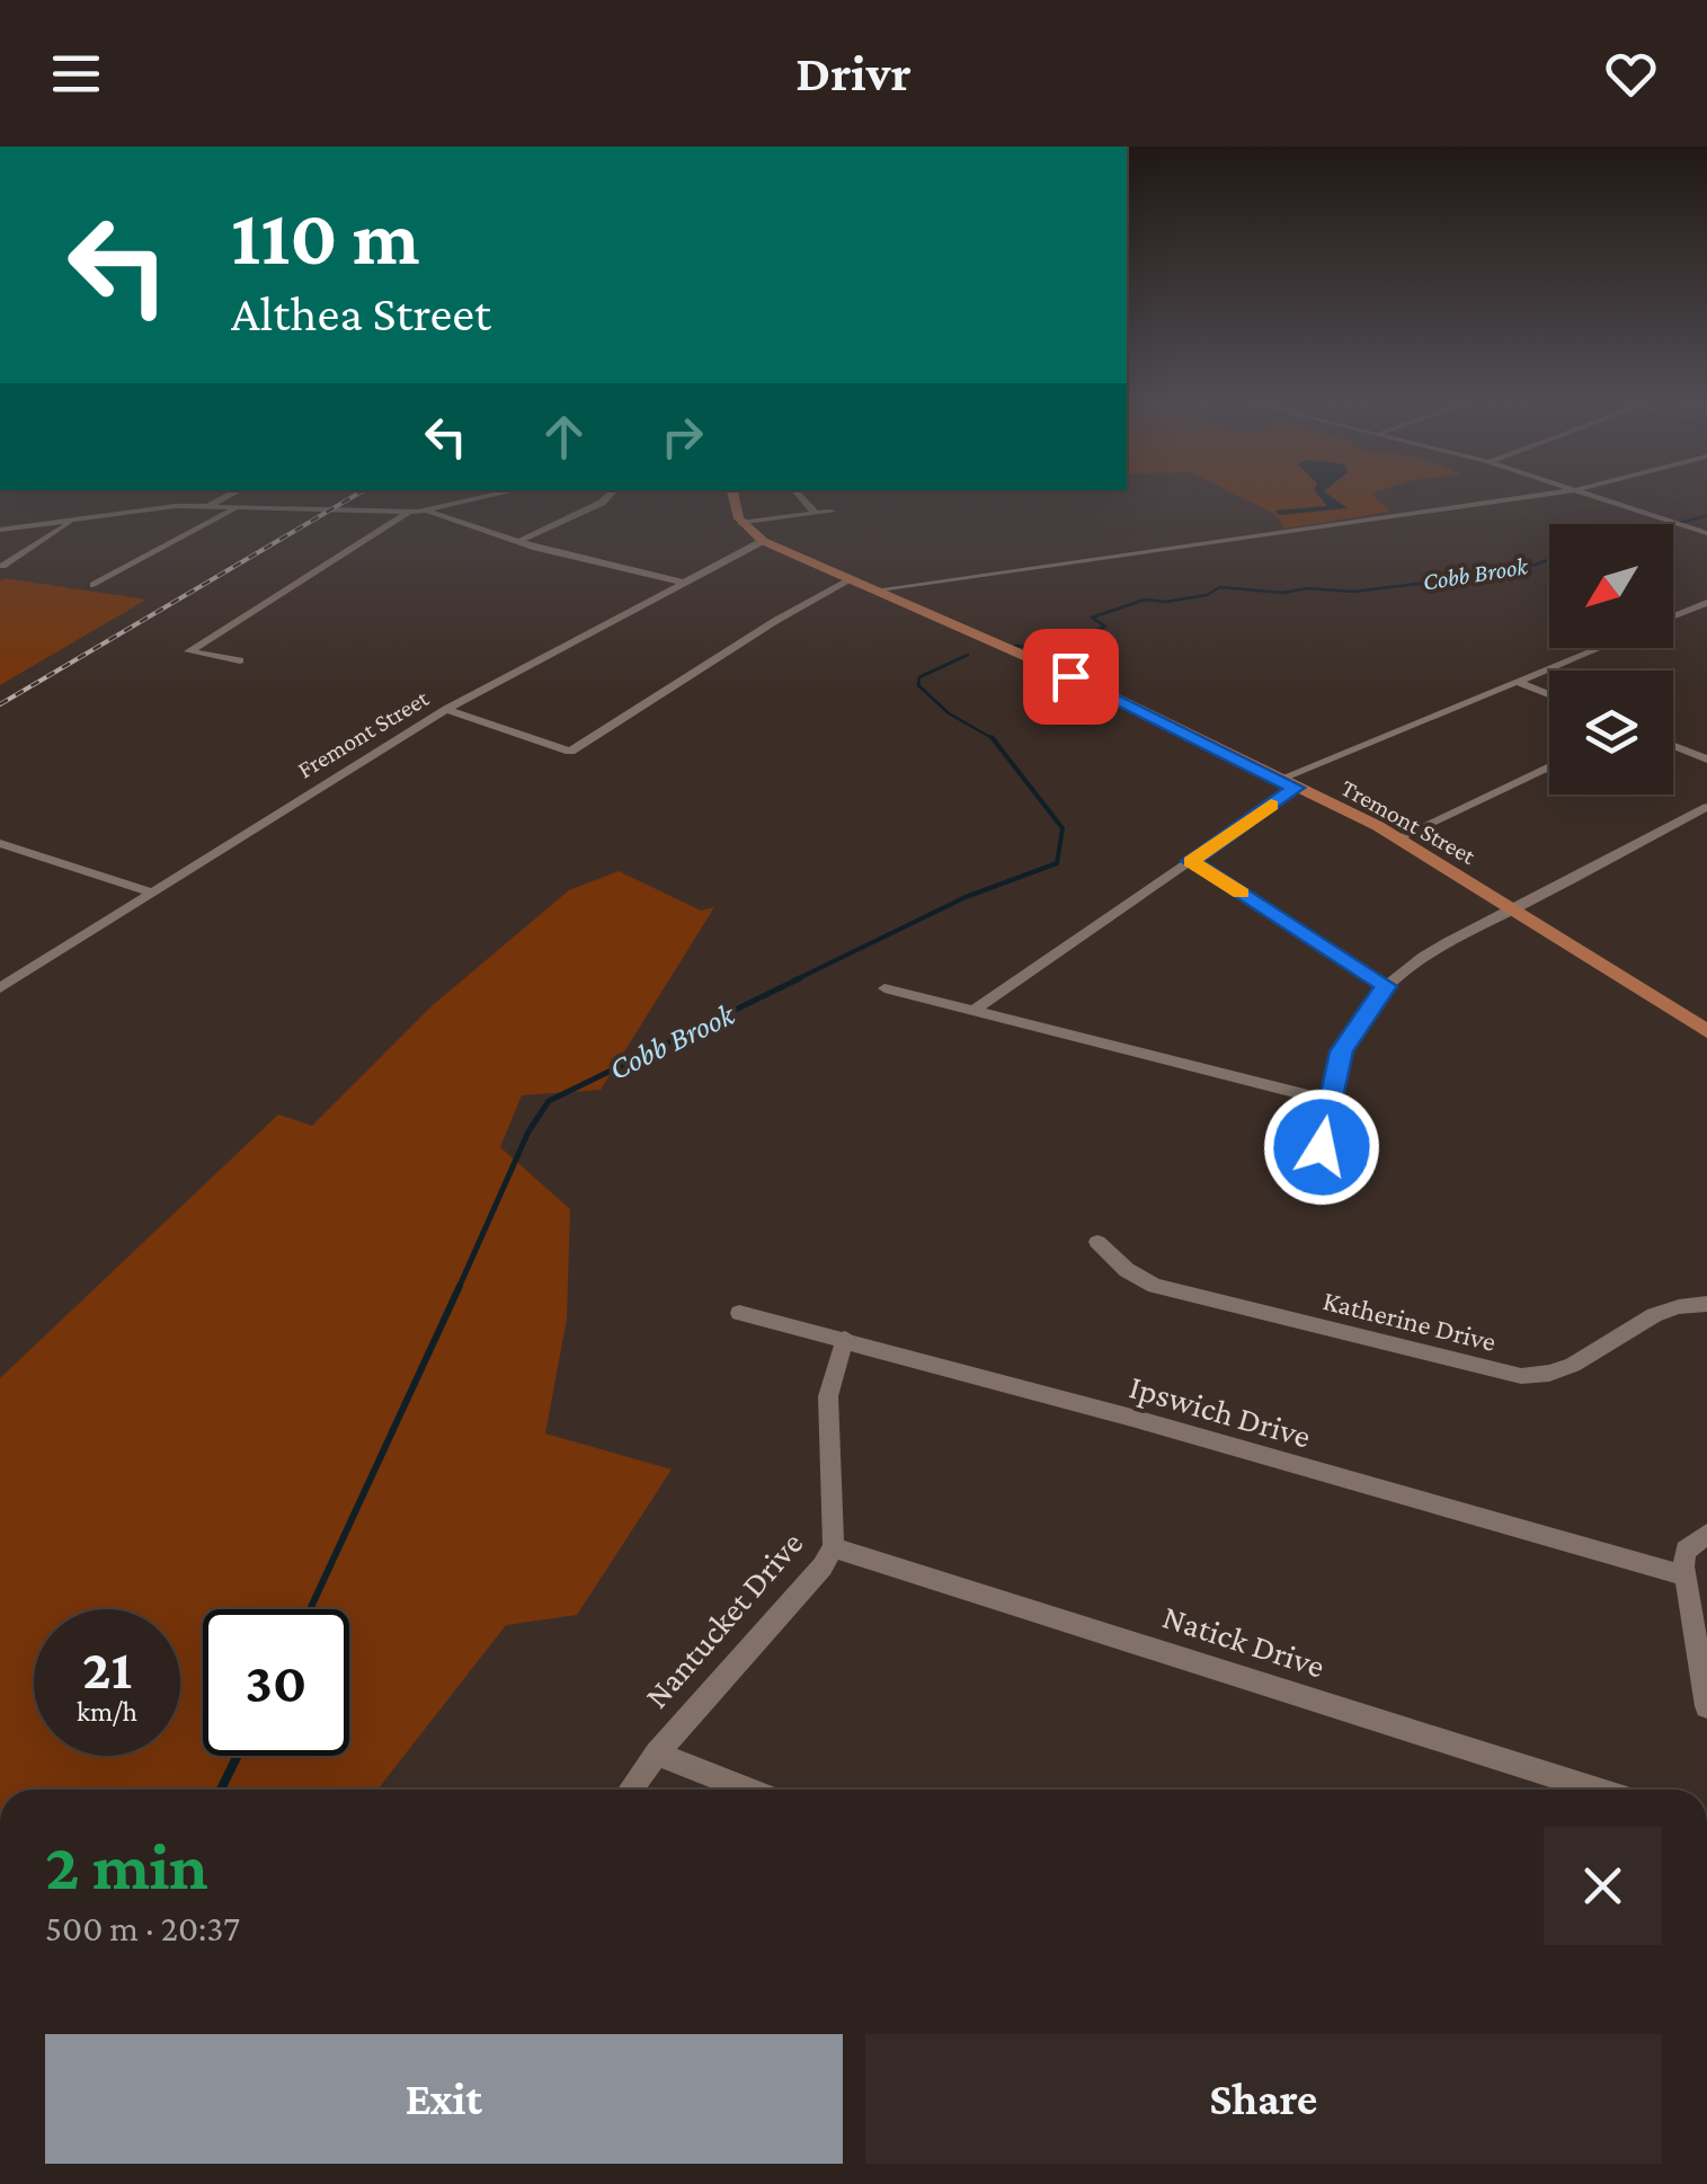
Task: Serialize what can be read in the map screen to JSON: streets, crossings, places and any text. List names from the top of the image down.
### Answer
{
  "streets": {
    "main road": ["Tremont Street"],
    "street": [
      "Fremont Street",
      "Katherine Drive",
      "Ipswich Drive",
      "Nantucket Drive",
      "Natick Drive"
    ]
  },
  "crossings": [
    ["Fremont Street", "Tremont Street"],
    ["Ipswich Drive", "Nantucket Drive"],
    ["Nantucket Drive", "Natick Drive"]
  ],
  "water": ["Cobb Brook"],
  "north": "bottom left",
  "page": {
    "header": "Drivr",
    "turn": ["110 m", "Althea Street"],
    "speed": "21 km/h",
    "limit": "30",
    "heading": ["2 min", "500 m · 20:37"],
    "buttons": ["Exit", "Share"]
  }
}
